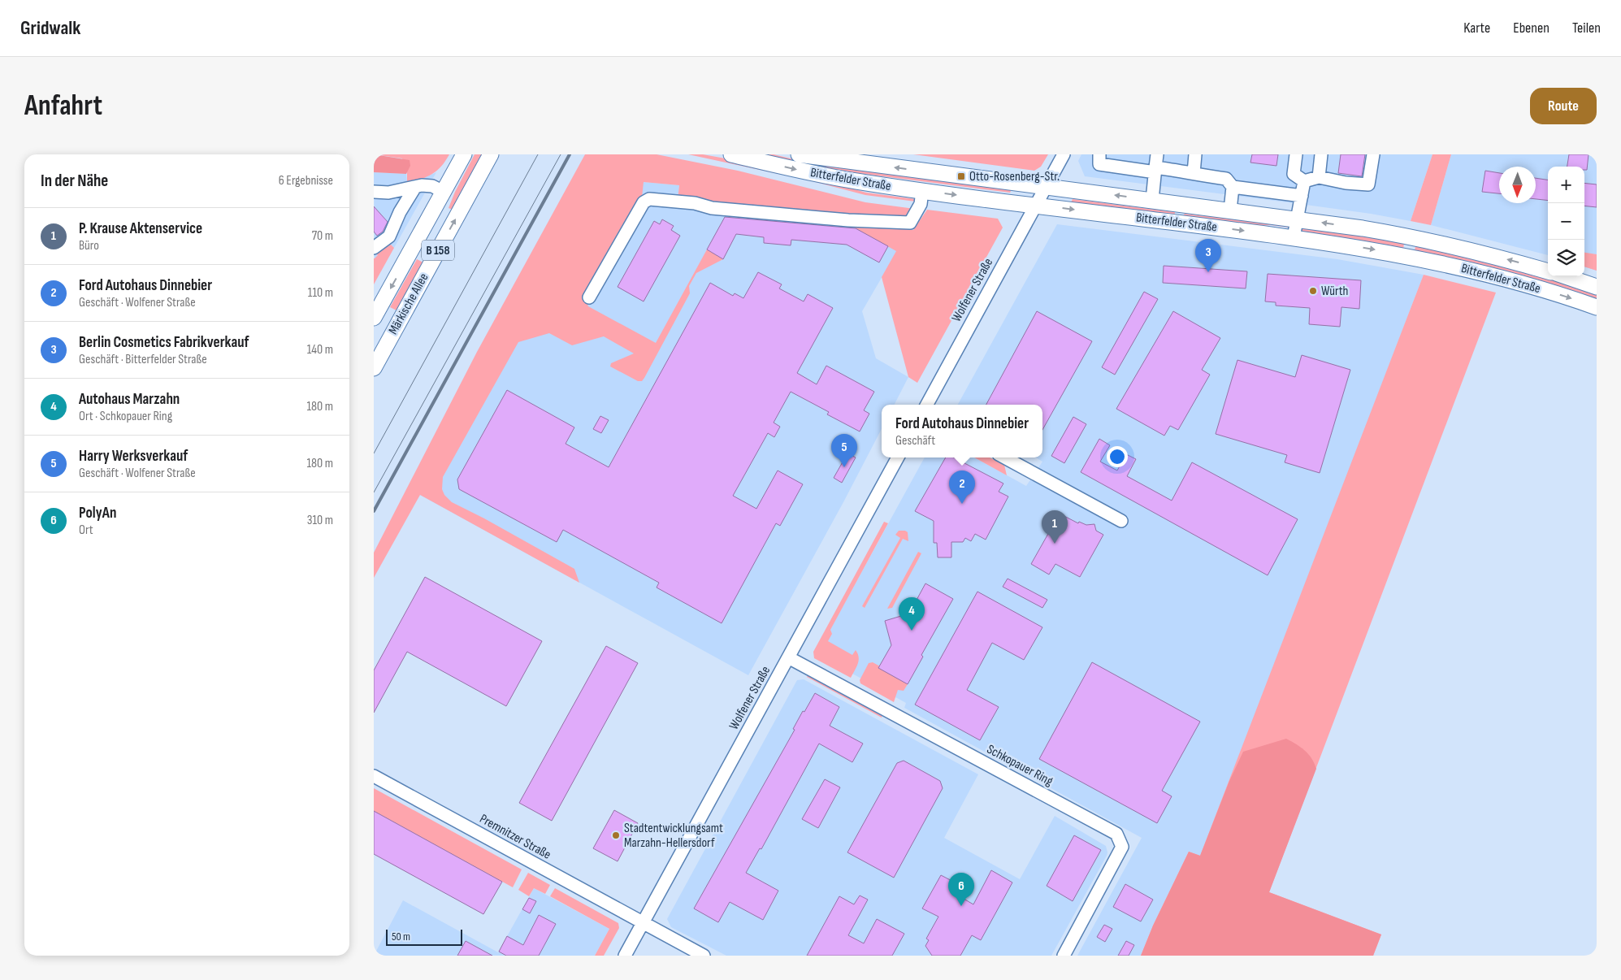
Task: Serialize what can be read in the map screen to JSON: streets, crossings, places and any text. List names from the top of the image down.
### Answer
{
  "streets": {
    "main road": ["Bitterfelder Straße", "B 158", "Märkische Allee"],
    "street": ["Wolfener Straße", "Schkopauer Ring", "Premnitzer Straße"]
  },
  "crossings": [
    ["Bitterfelder Straße", "Wolfener Straße"],
    ["B 158", "Märkische Allee"],
    ["Wolfener Straße", "Schkopauer Ring"],
    ["Wolfener Straße", "Premnitzer Straße"]
  ],
  "places": {
    "transit": ["Otto-Rosenberg-Str."],
    "other": ["Würth", "Stadtentwicklungsamt Marzahn-Hellersdorf"]
  },
  "scale_bar": "50 m",
  "north": "bottom",
  "page": {
    "header": "Gridwalk",
    "nav": ["Karte", "Ebenen", "Teilen"],
    "buttons": "Route",
    "title": "Anfahrt",
    "heading": ["In der Nähe", "6 Ergebnisse"],
    "map_buttons": ["+", "−"],
    "list": [
      {
        "mark": "1",
        "name": "P. Krause Aktenservice",
        "note": "Büro",
        "value": "70 m"
      },
      {
        "mark": "2",
        "name": "Ford Autohaus Dinnebier",
        "note": "Geschäft · Wolfener Straße",
        "value": "110 m"
      },
      {
        "mark": "3",
        "name": "Berlin Cosmetics Fabrikverkauf",
        "note": "Geschäft · Bitterfelder Straße",
        "value": "140 m"
      },
      {
        "mark": "4",
        "name": "Autohaus Marzahn",
        "note": "Ort · Schkopauer Ring",
        "value": "180 m"
      },
      {
        "mark": "5",
        "name": "Harry Werksverkauf",
        "note": "Geschäft · Wolfener Straße",
        "value": "180 m"
      },
      {
        "mark": "6",
        "name": "PolyAn",
        "note": "Ort",
        "value": "310 m"
      }
    ],
    "pins": [
      "3",
      "5",
      "2",
      "1",
      "4",
      "6"
    ],
    "popup": ["Ford Autohaus Dinnebier", "Geschäft"],
    "scale": "50 m"
  }
}
